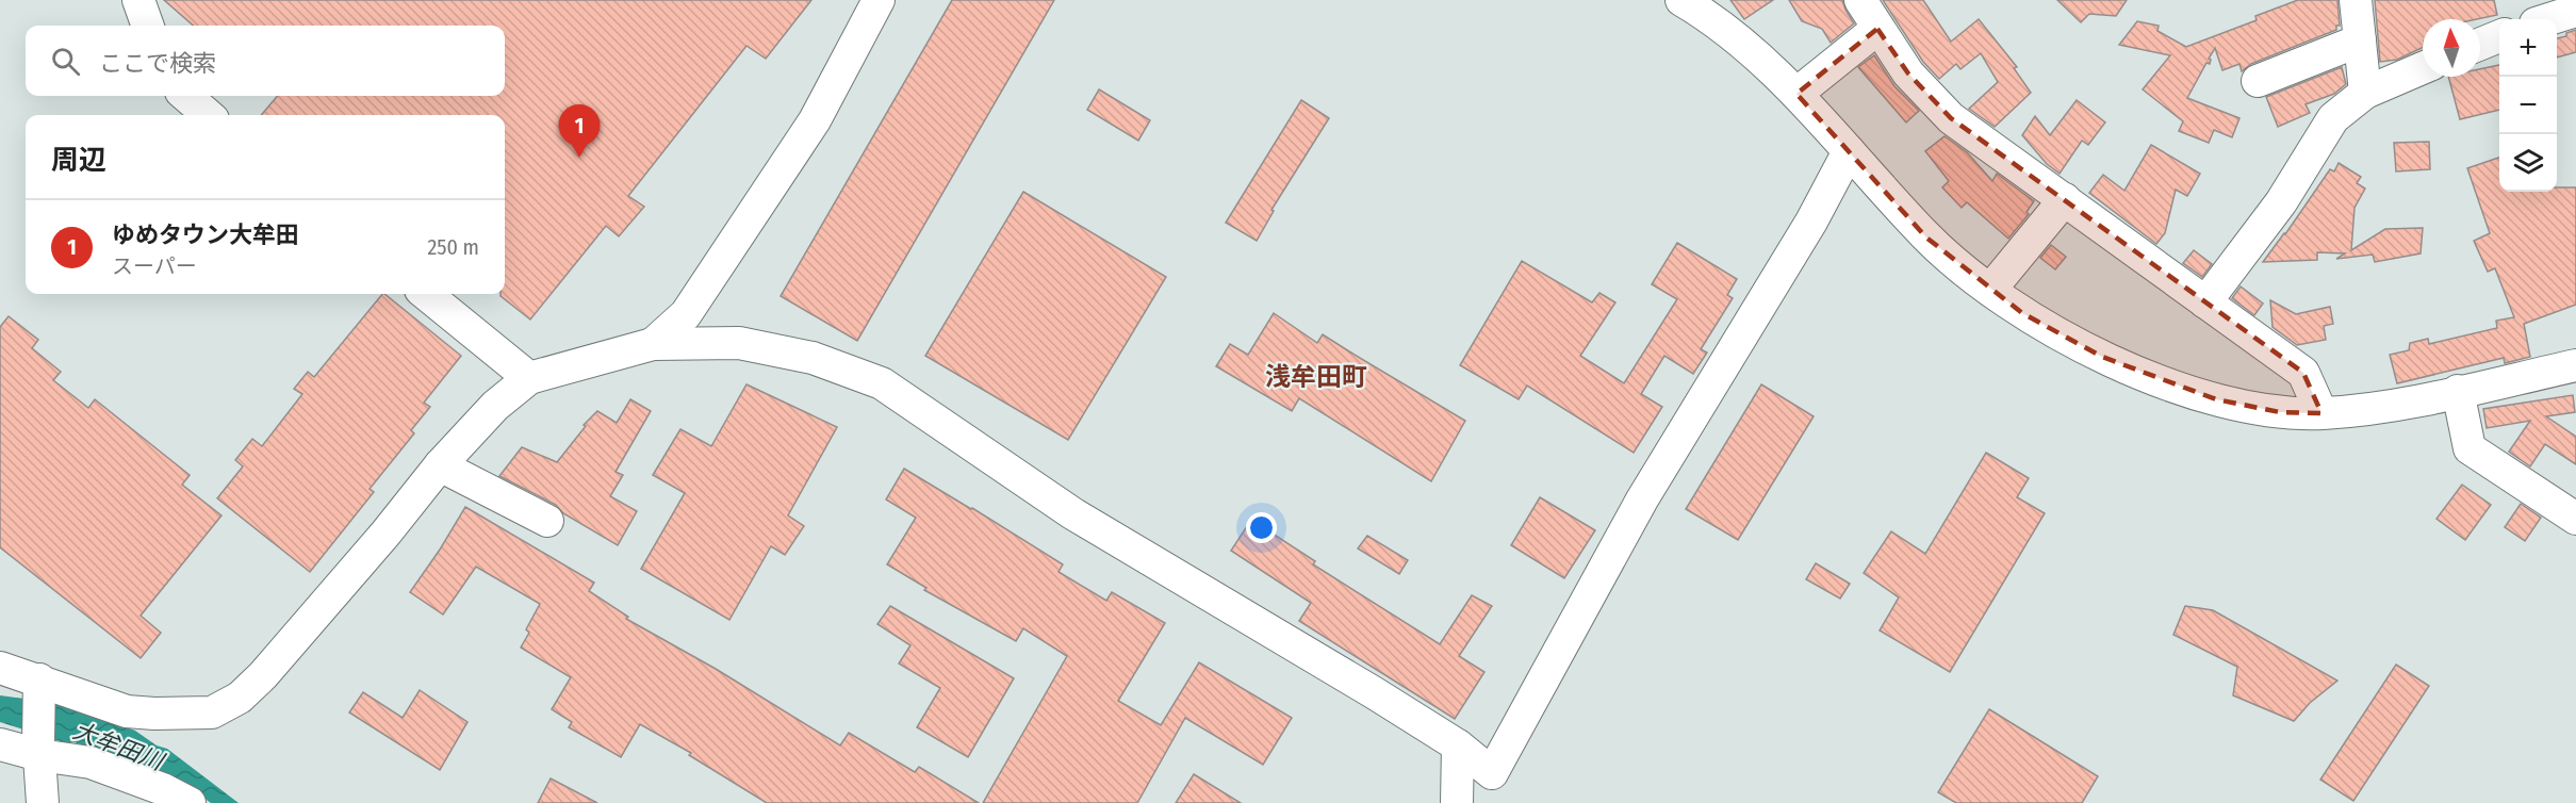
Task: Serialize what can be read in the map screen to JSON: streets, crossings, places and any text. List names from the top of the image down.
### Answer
{
  "districts": ["浅牟田町"],
  "water": ["大牟田川"],
  "north": "top",
  "page": {
    "map_buttons": ["+", "−"],
    "search": "ここで検索",
    "pins": "1",
    "heading": "周辺",
    "list": [
      {
        "mark": "1",
        "name": "ゆめタウン大牟田",
        "note": "スーパー",
        "value": "250 m"
      }
    ]
  }
}
